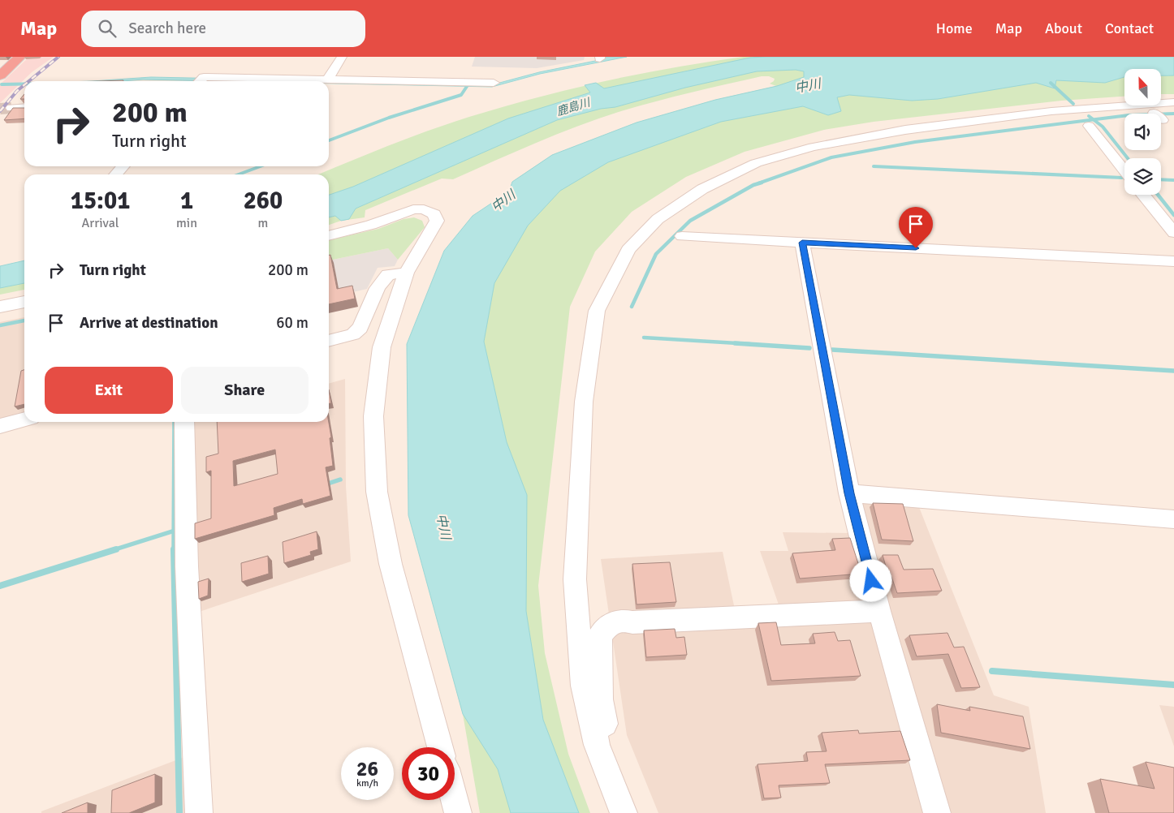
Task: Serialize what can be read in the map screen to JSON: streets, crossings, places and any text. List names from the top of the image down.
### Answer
{
  "water": ["中川", "鹿島川"],
  "north": "top",
  "page": {
    "header": "Map",
    "search": "Search here",
    "nav": [
      "Home",
      "Map",
      "About",
      "Contact"
    ],
    "turn": ["200 m", "Turn right"],
    "eta": [
      "15:01",
      "Arrival",
      "1",
      "min",
      "260",
      "m"
    ],
    "list": [
      {
        "name": "Turn right",
        "value": "200 m"
      },
      {
        "name": "Arrive at destination",
        "value": "60 m"
      }
    ],
    "buttons": ["Exit", "Share"],
    "speed": "26 km/h",
    "limit": "30"
  }
}
